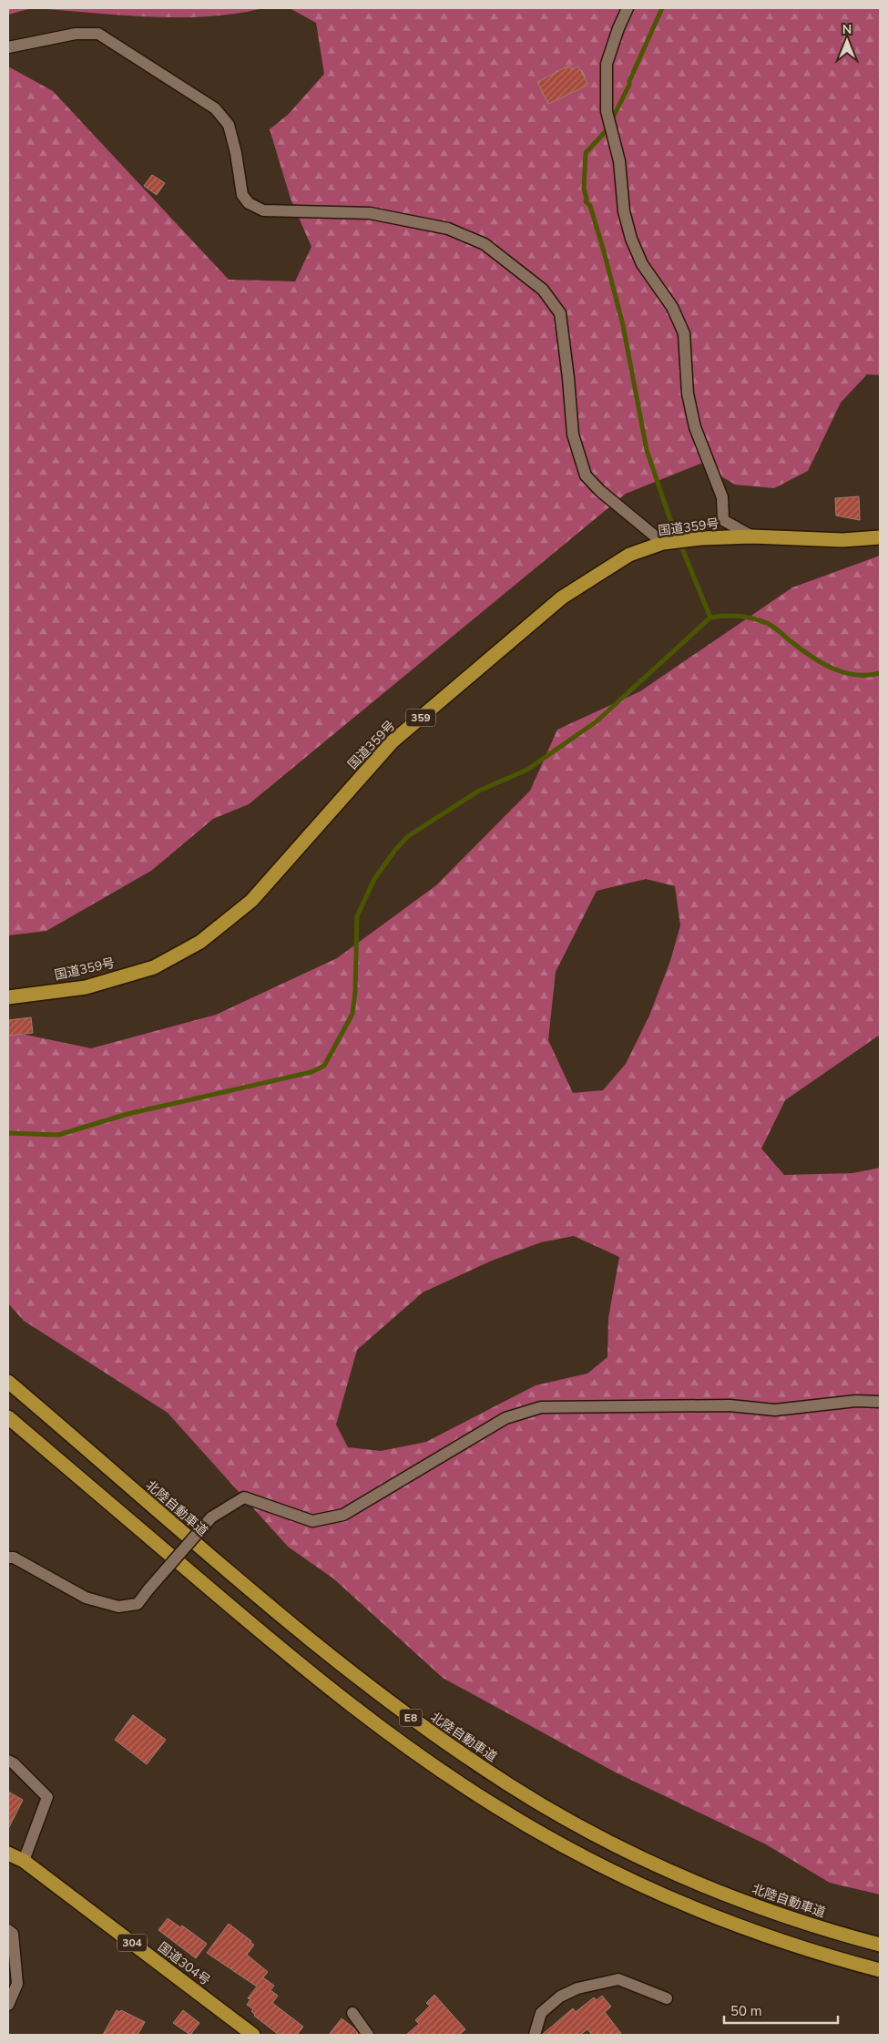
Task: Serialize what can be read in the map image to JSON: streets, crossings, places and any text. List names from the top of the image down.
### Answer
{
  "streets": {
    "highway": [
      "国道359号",
      "359",
      "北陸自動車道",
      "E8",
      "304",
      "国道304号"
    ]
  },
  "scale_bar": "50 m",
  "north": "top"
}
